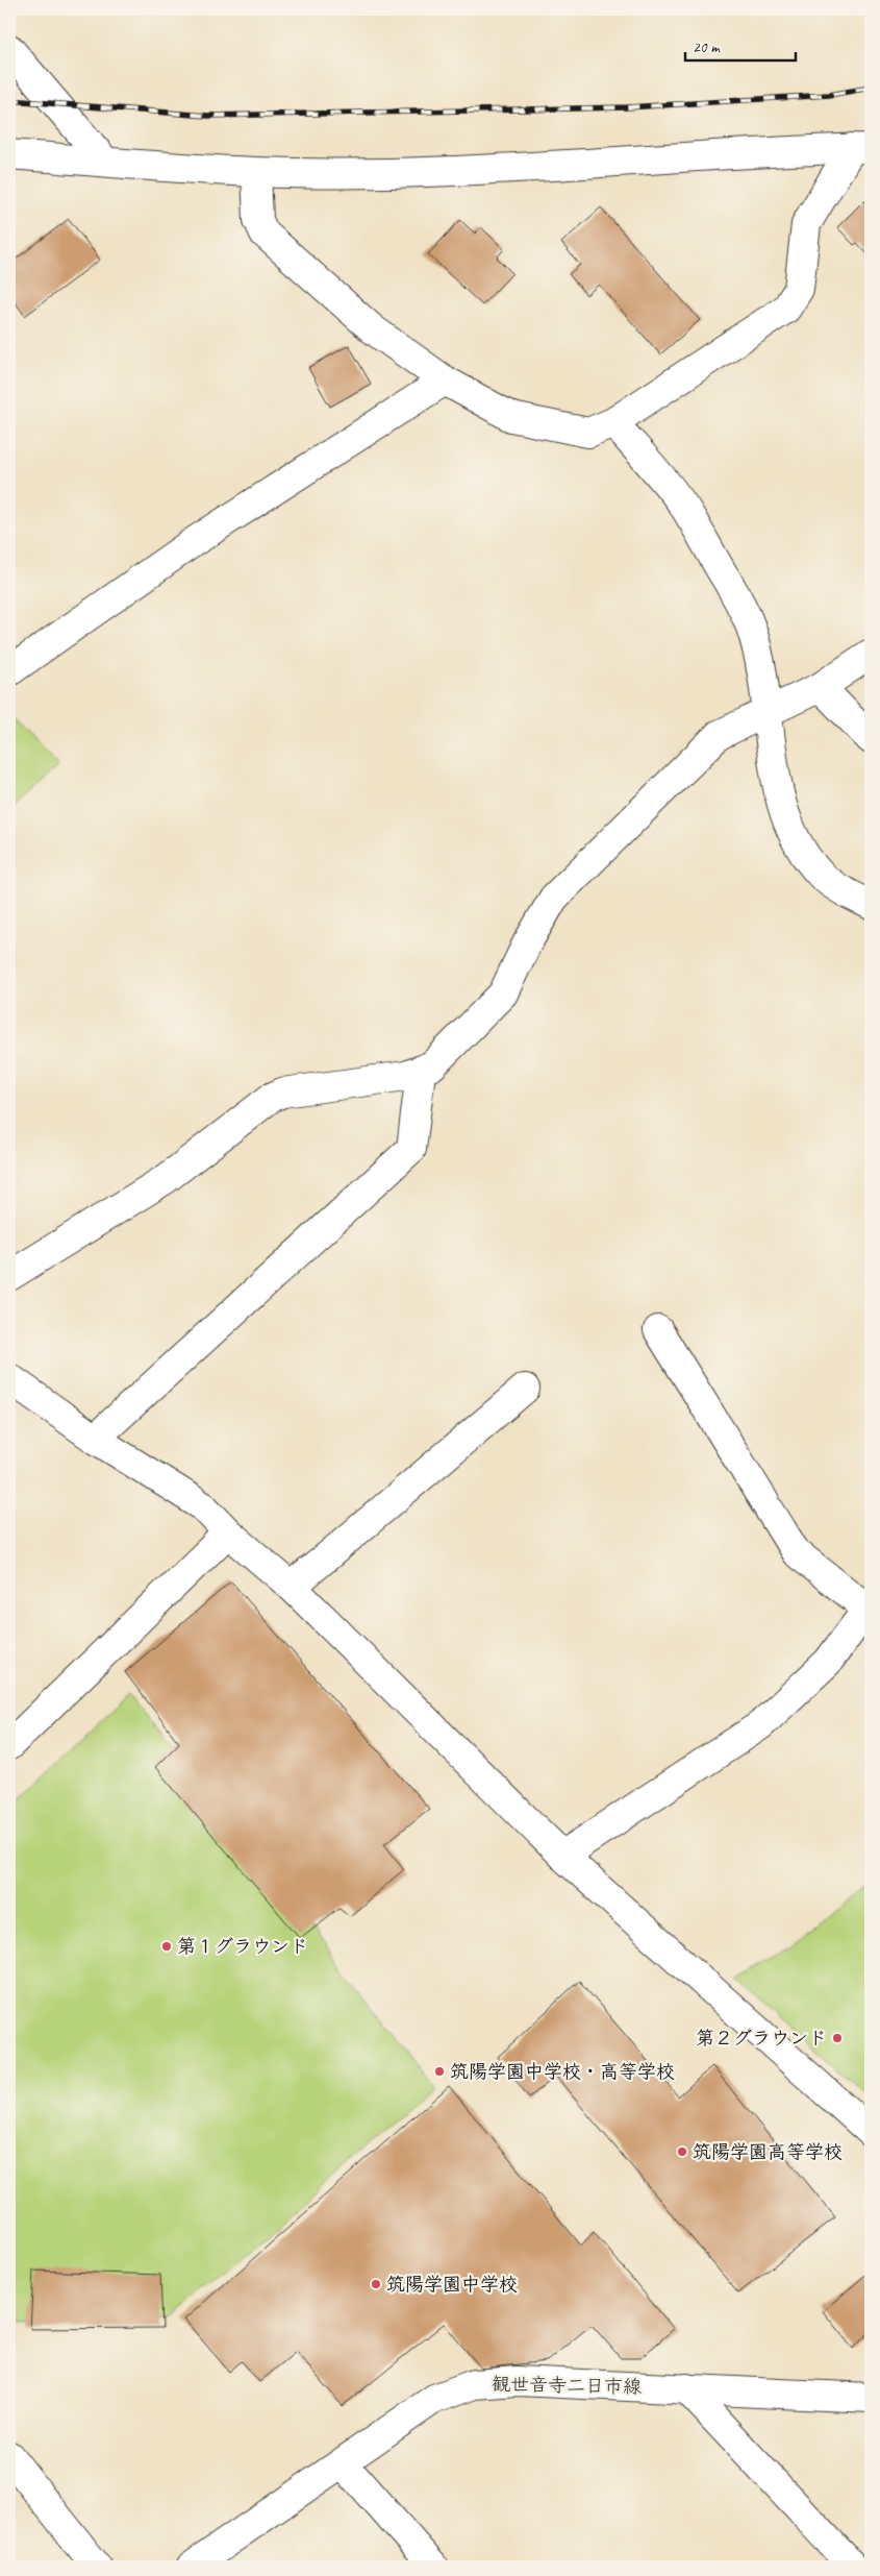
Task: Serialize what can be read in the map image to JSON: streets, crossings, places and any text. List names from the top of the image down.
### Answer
{
  "streets": {
    "main road": ["観世音寺二日市線"]
  },
  "places": [
    "第１グラウンド",
    "第２グラウンド",
    "筑陽学園中学校・高等学校",
    "筑陽学園高等学校",
    "筑陽学園中学校"
  ],
  "scale_bar": "20 m"
}
